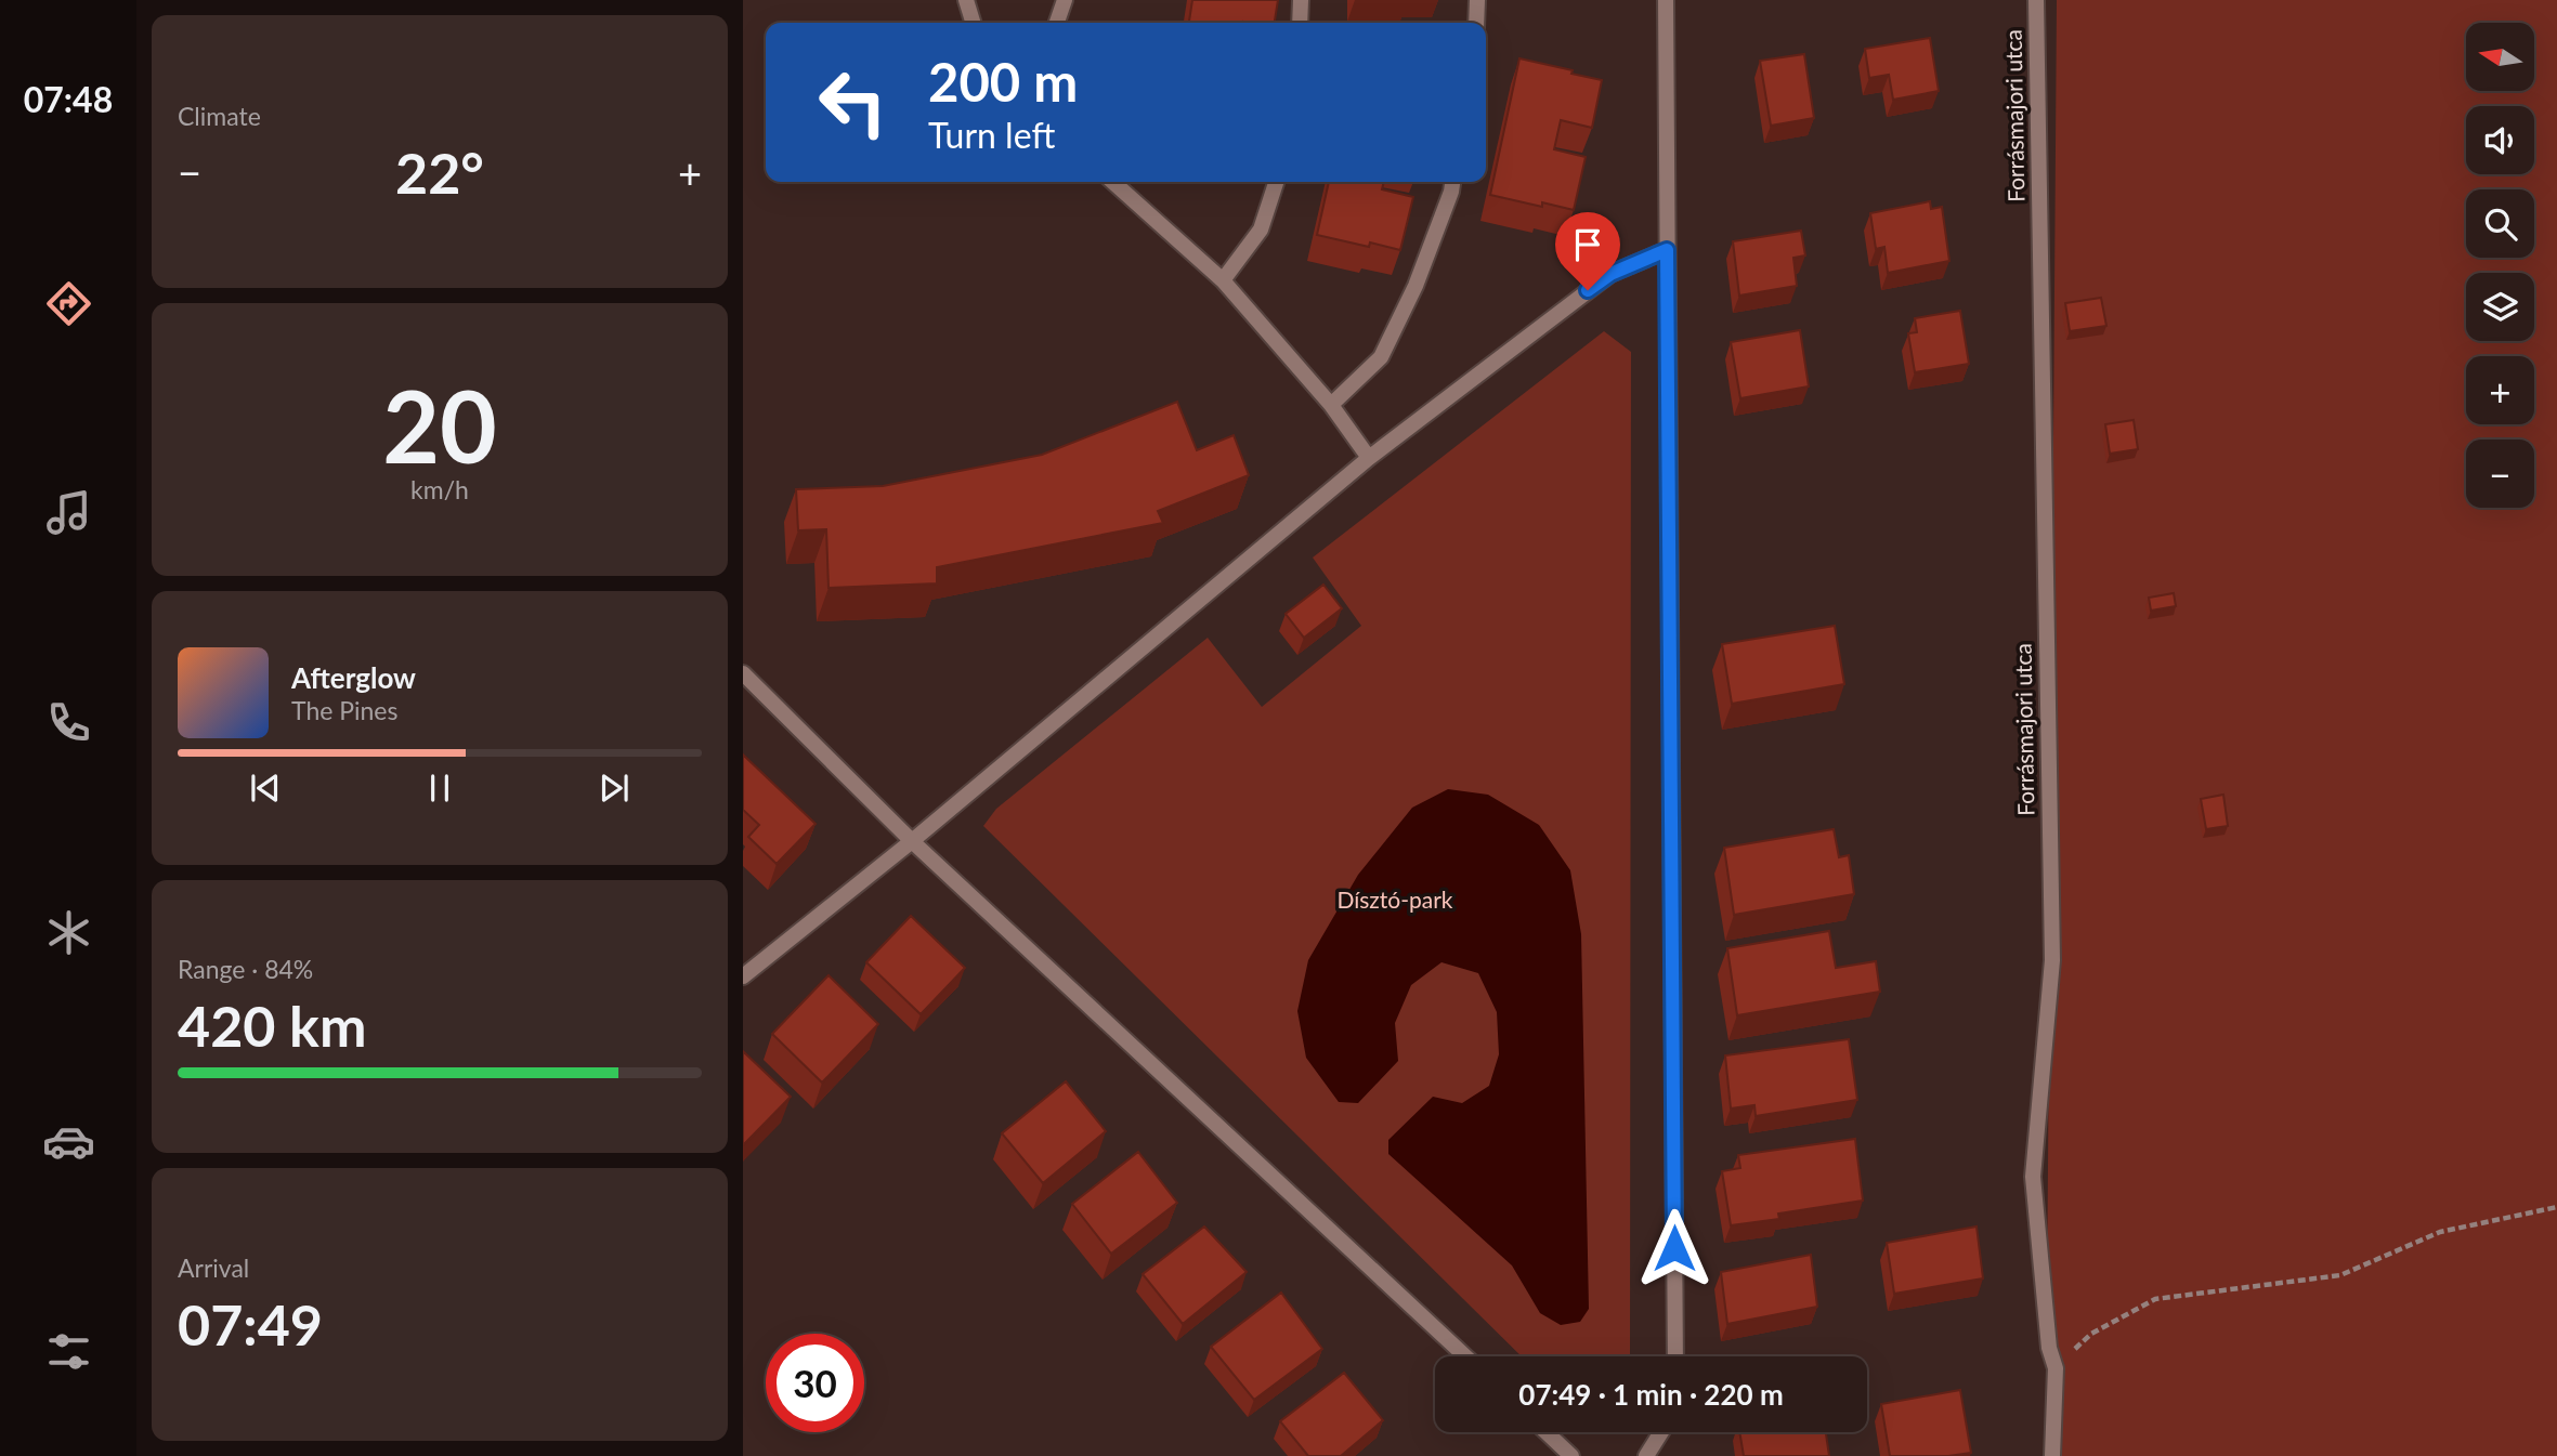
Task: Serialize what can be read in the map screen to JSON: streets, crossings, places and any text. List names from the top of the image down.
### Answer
{
  "streets": {
    "street": ["Forrásmajori utca"]
  },
  "parks": ["Dísztó-park"],
  "north": "left",
  "page": {
    "tabs": "07:48",
    "tile": [
      "Climate",
      ["20", "km/h"],
      ["Range · 84%", "420 km"],
      ["Arrival", "07:49"]
    ],
    "map_buttons": ["+", "−"],
    "turn": ["200 m", "Turn left"],
    "heat": ["−", "22°", "+"],
    "song": ["Afterglow", "The Pines"],
    "limit": "30",
    "trip": "07:49 · 1 min · 220 m"
  }
}
